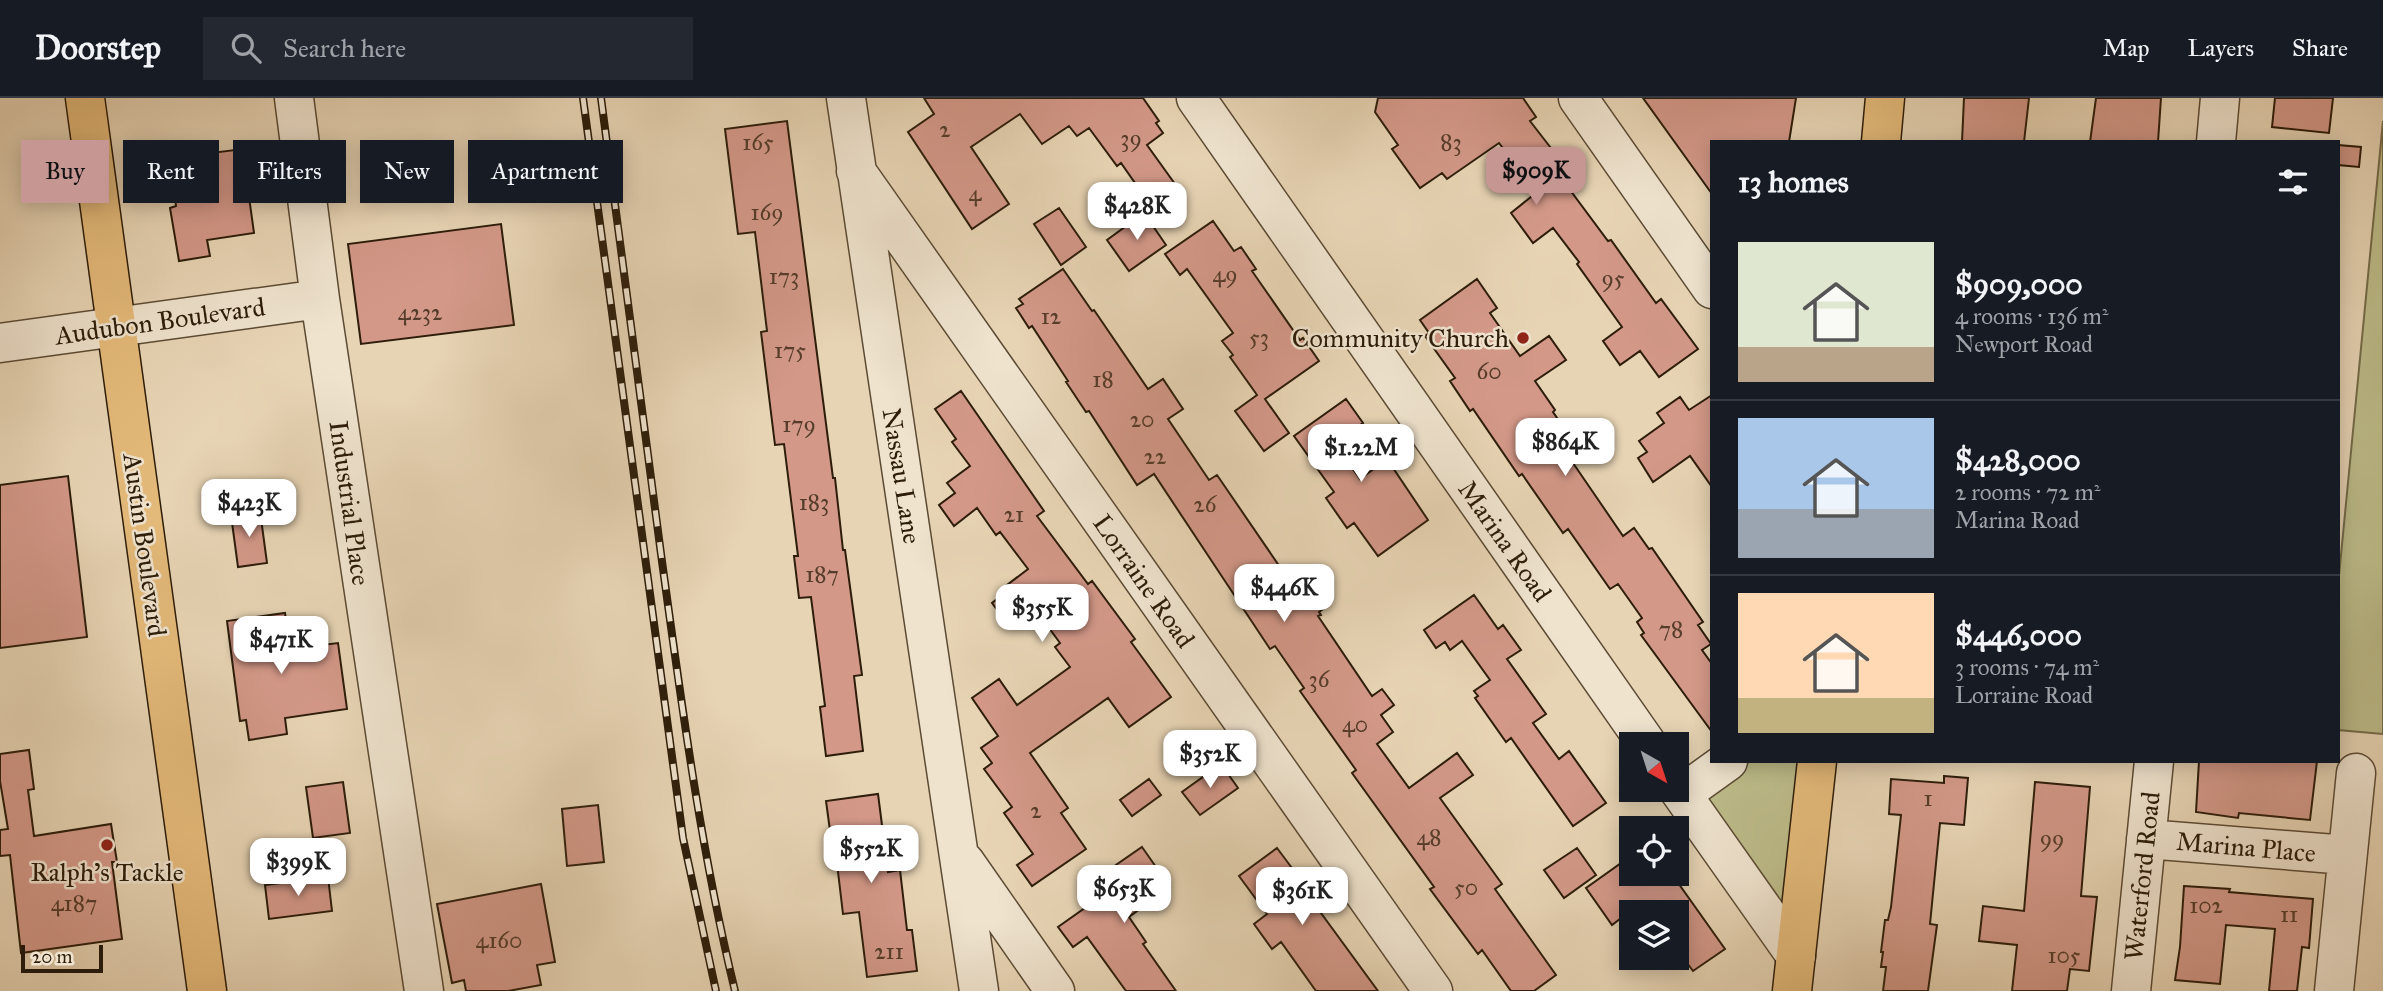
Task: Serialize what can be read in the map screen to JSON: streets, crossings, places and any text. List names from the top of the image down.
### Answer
{
  "streets": {
    "main road": ["Austin Boulevard"],
    "street": [
      "Audubon Boulevard",
      "Nassau Lane",
      "Industrial Place",
      "Marina Road",
      "Lorraine Road",
      "Marina Place",
      "Waterford Road"
    ]
  },
  "crossings": [
    ["Audubon Boulevard", "Industrial Place"],
    ["Audubon Boulevard", "Austin Boulevard"],
    ["Nassau Lane", "Lorraine Road"],
    ["Marina Place", "Waterford Road"]
  ],
  "places": ["Community Church", "Ralph's Tackle"],
  "house_numbers": [
    "2",
    "39",
    "165",
    "83",
    "4",
    "169",
    "49",
    "173",
    "95",
    "4232",
    "12",
    "53",
    "175",
    "60",
    "18",
    "20",
    "179",
    "22",
    "183",
    "26",
    "21",
    "187",
    "78",
    "36",
    "40",
    "1",
    "2",
    "48",
    "99",
    "50",
    "4187",
    "102",
    "11",
    "4160",
    "211",
    "105"
  ],
  "scale_bar": "20 m",
  "north": "bottom right",
  "page": {
    "header": "Doorstep",
    "search": "Search here",
    "nav": ["Map", "Layers", "Share"],
    "chip": [
      "Buy",
      "Rent",
      "Filters",
      "New",
      "Apartment"
    ],
    "heading": "13 homes",
    "price": [
      "$909K",
      "$428K",
      "$864K",
      "$1.22M",
      "$423K",
      "$446K",
      "$355K",
      "$471K",
      "$352K",
      "$552K",
      "$399K",
      "$653K",
      "$361K"
    ],
    "list": [
      {
        "name": "$909,000",
        "note": "4 rooms · 136 m² · Newport Road"
      },
      {
        "name": "$428,000",
        "note": "2 rooms · 72 m² · Marina Road"
      },
      {
        "name": "$446,000",
        "note": "3 rooms · 74 m² · Lorraine Road"
      }
    ],
    "scale": "20 m"
  }
}
